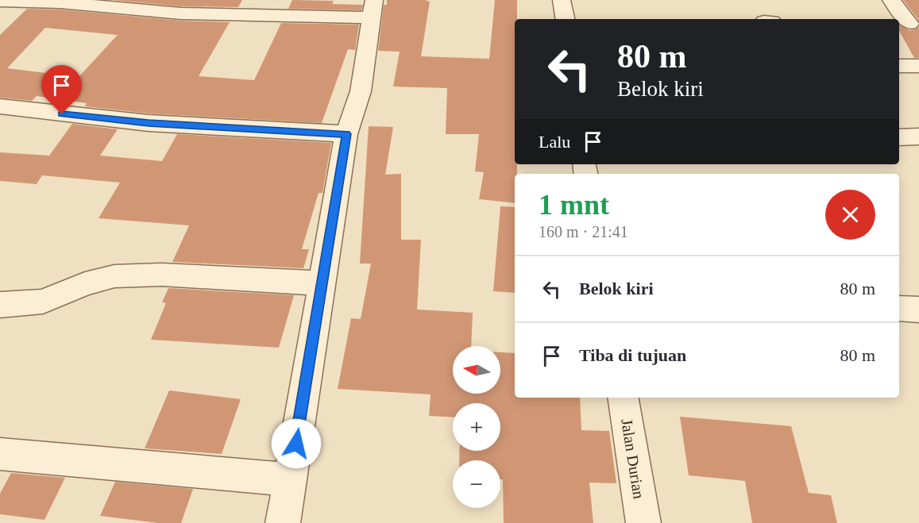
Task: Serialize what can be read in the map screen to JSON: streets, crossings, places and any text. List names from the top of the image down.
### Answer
{
  "streets": {
    "street": ["Jalan Durian"]
  },
  "north": "left",
  "page": {
    "turn": ["80 m", "Belok kiri"],
    "then": "Lalu",
    "heading": ["1 mnt", "160 m · 21:41"],
    "list": [
      {
        "name": "Belok kiri",
        "value": "80 m"
      },
      {
        "name": "Tiba di tujuan",
        "value": "80 m"
      }
    ],
    "map_buttons": ["+", "−"]
  }
}
